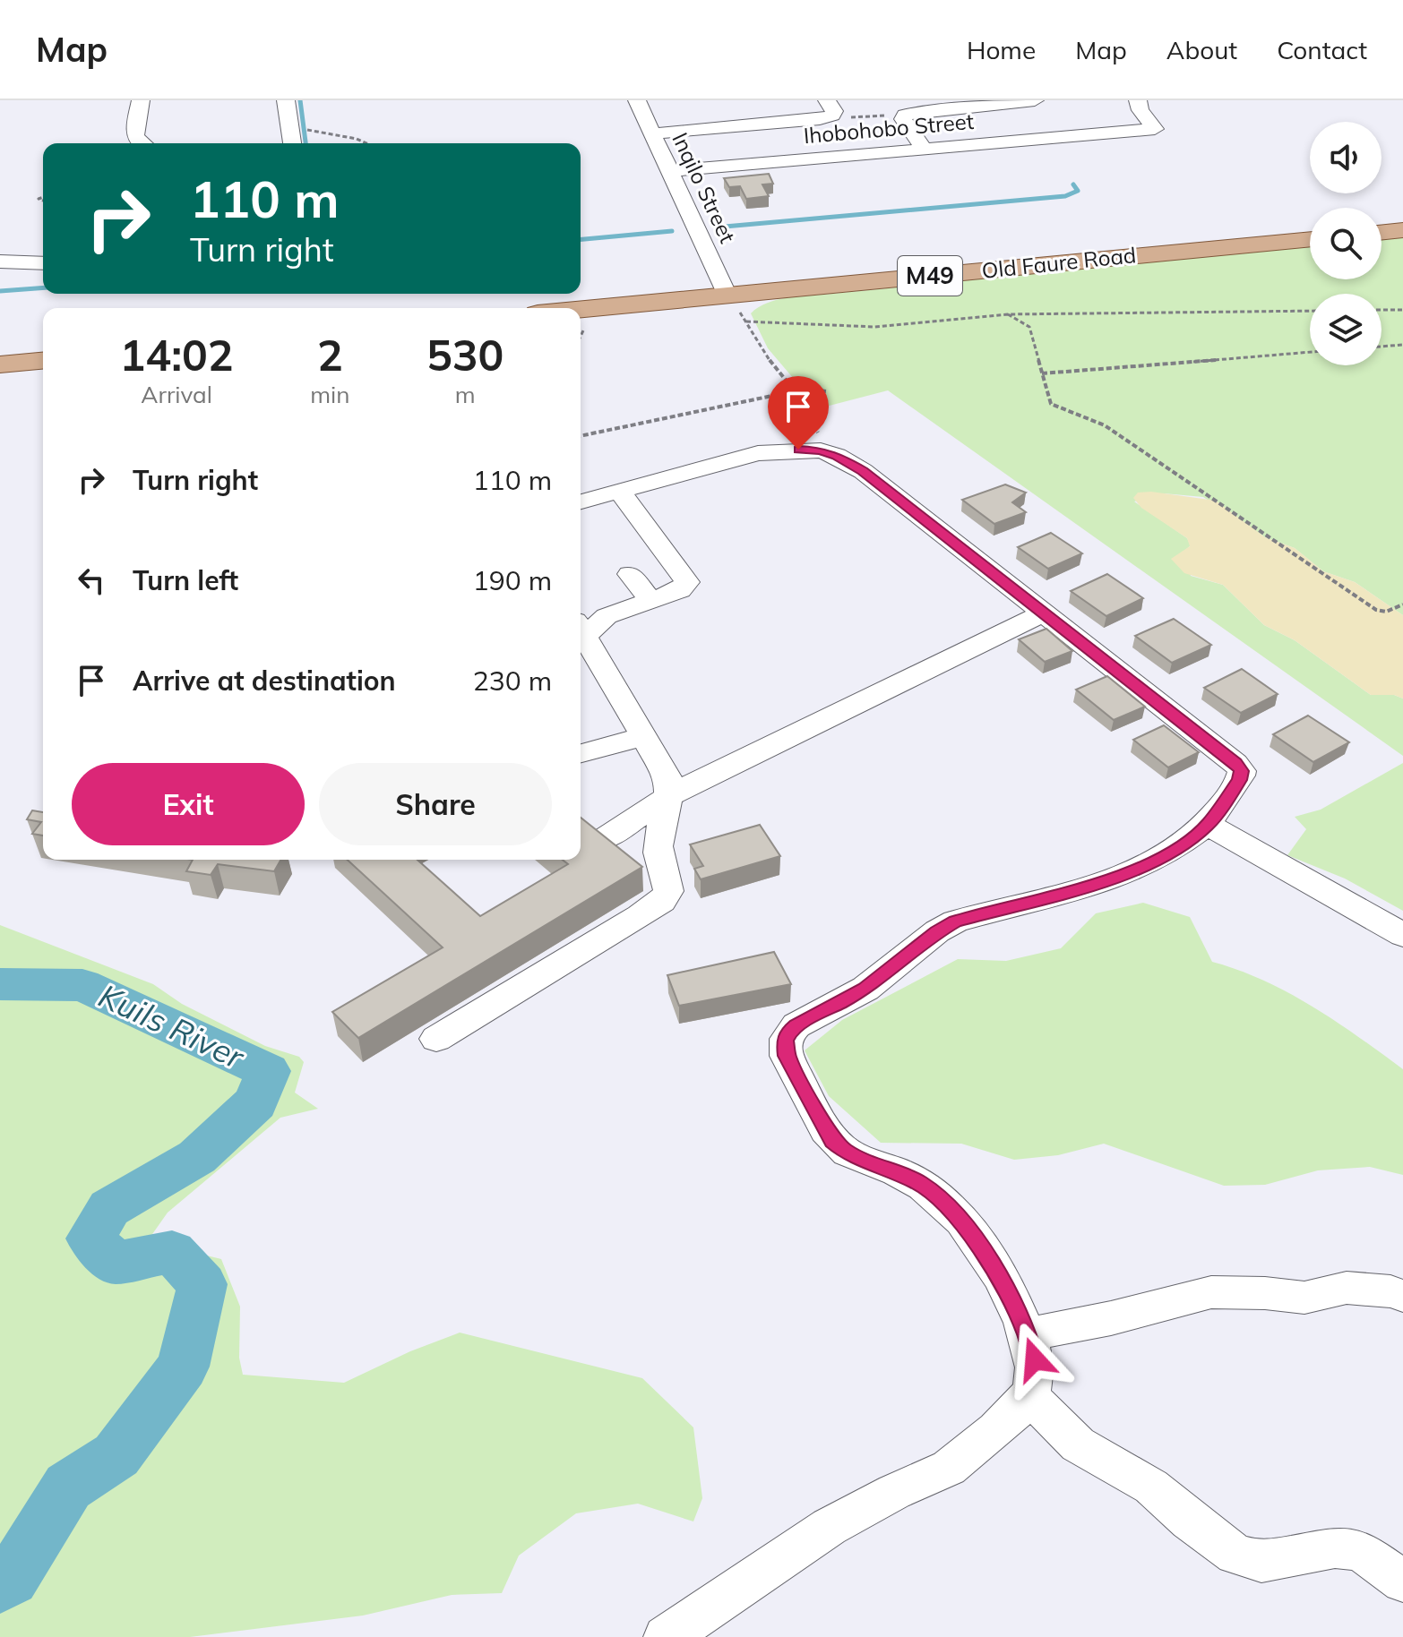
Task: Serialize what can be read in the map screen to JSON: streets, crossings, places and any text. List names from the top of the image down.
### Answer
{
  "streets": {
    "main road": ["Old Faure Road", "M49"],
    "street": ["Ihobohobo Street", "Inqilo Street"]
  },
  "crossings": [
    ["Ihobohobo Street", "Inqilo Street"],
    ["Inqilo Street", "Old Faure Road"]
  ],
  "water": ["Kuils River"],
  "page": {
    "header": "Map",
    "nav": [
      "Home",
      "Map",
      "About",
      "Contact"
    ],
    "turn": ["110 m", "Turn right"],
    "eta": [
      "14:02",
      "Arrival",
      "2",
      "min",
      "530",
      "m"
    ],
    "list": [
      {
        "name": "Turn right",
        "value": "110 m"
      },
      {
        "name": "Turn left",
        "value": "190 m"
      },
      {
        "name": "Arrive at destination",
        "value": "230 m"
      }
    ],
    "buttons": ["Exit", "Share"]
  }
}
